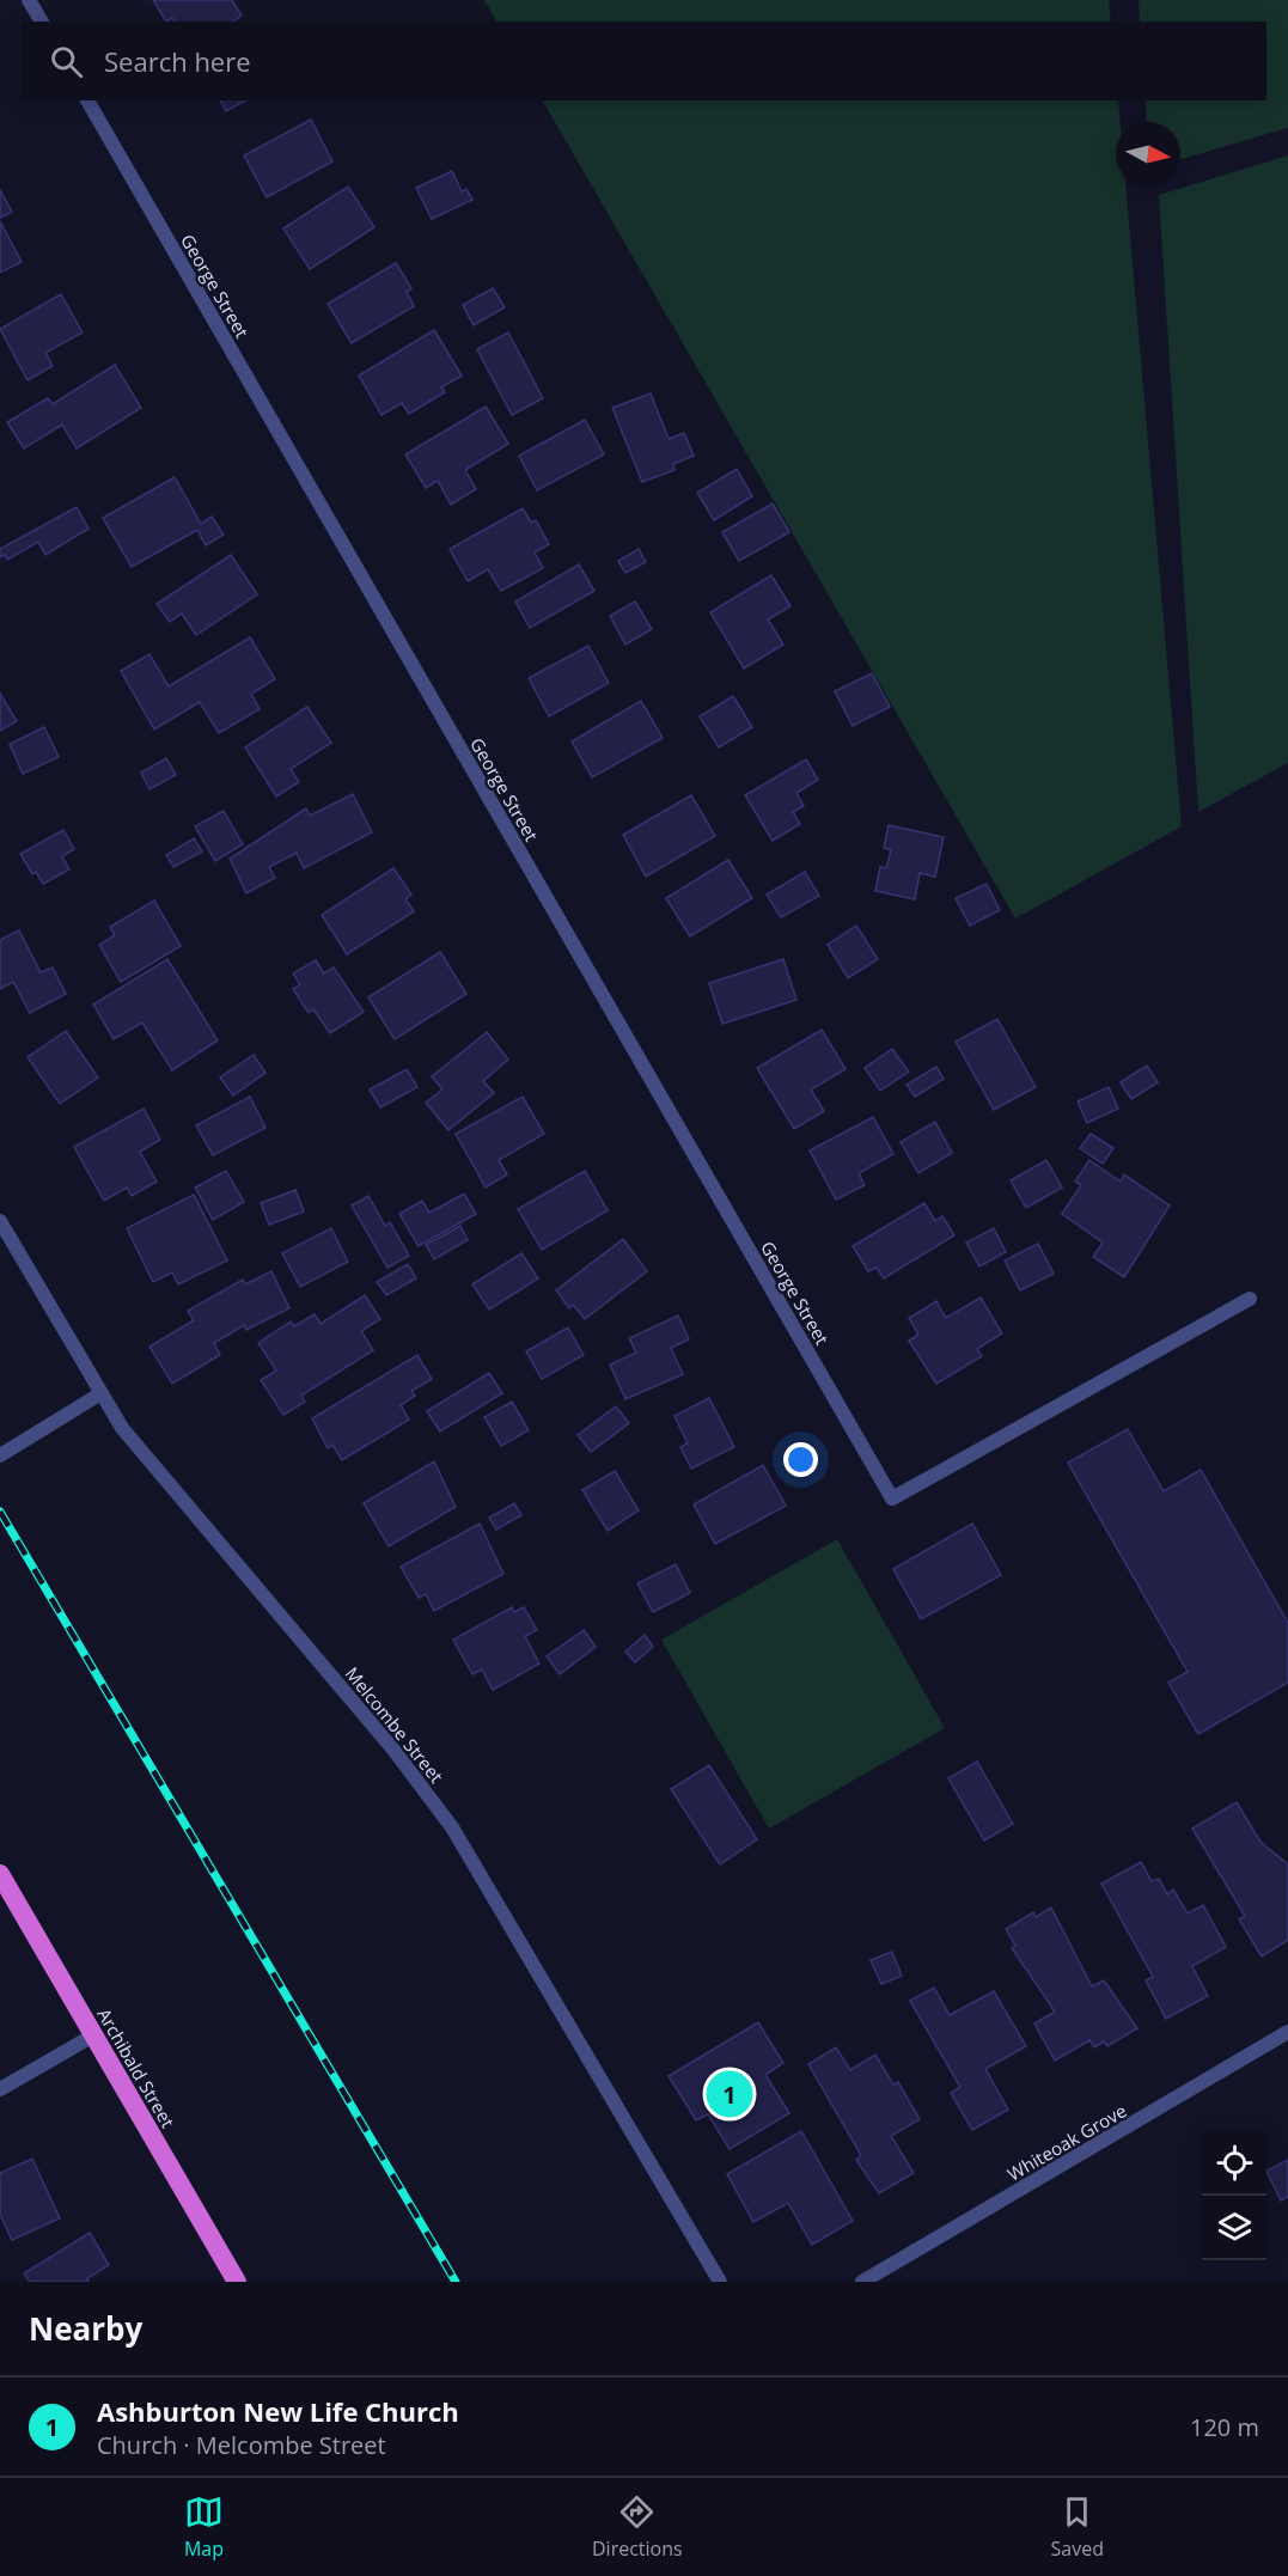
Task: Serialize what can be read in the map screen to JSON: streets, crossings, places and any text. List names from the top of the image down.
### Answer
{
  "streets": {
    "highway": ["Archibald Street"],
    "street": ["George Street", "Melcombe Street", "Whiteoak Grove"]
  },
  "north": "right",
  "page": {
    "search": "Search here",
    "pins": "1",
    "heading": "Nearby",
    "list": [
      {
        "mark": "1",
        "name": "Ashburton New Life Church",
        "note": "Church · Melcombe Street",
        "value": "120 m"
      }
    ],
    "nav": ["Map", "Directions", "Saved"]
  }
}
